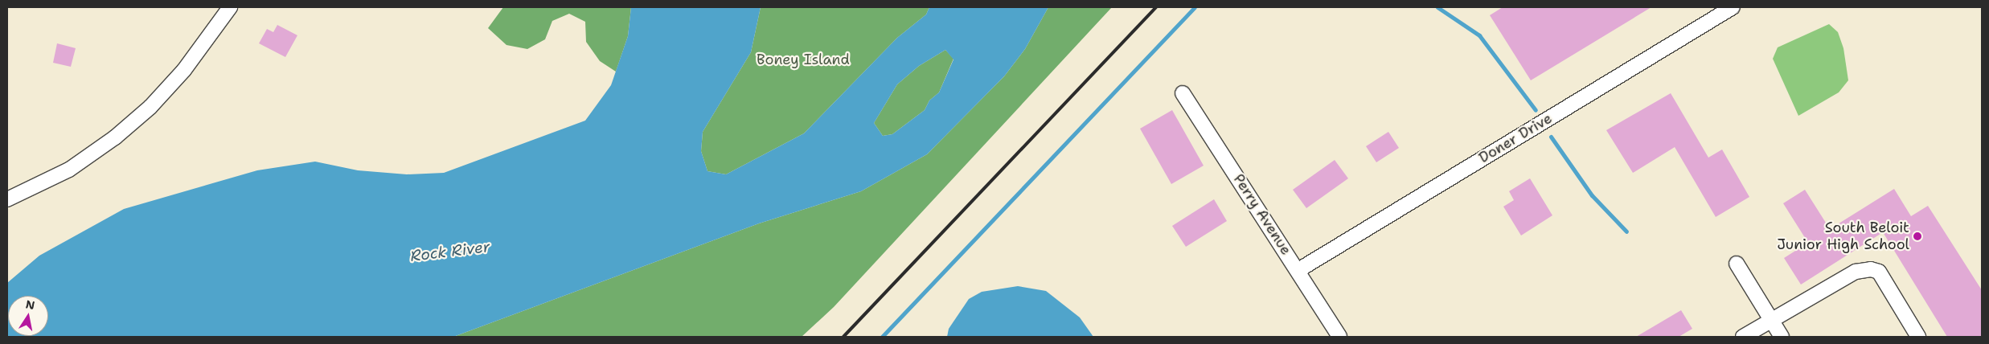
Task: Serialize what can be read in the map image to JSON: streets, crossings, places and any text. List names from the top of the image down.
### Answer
{
  "streets": {
    "street": ["Doner Drive", "Perry Avenue"]
  },
  "crossings": [
    ["Doner Drive", "Perry Avenue"]
  ],
  "water": ["Rock River"],
  "parks": ["Boney Island"],
  "places": ["South Beloit Junior High School"],
  "north": "top"
}
